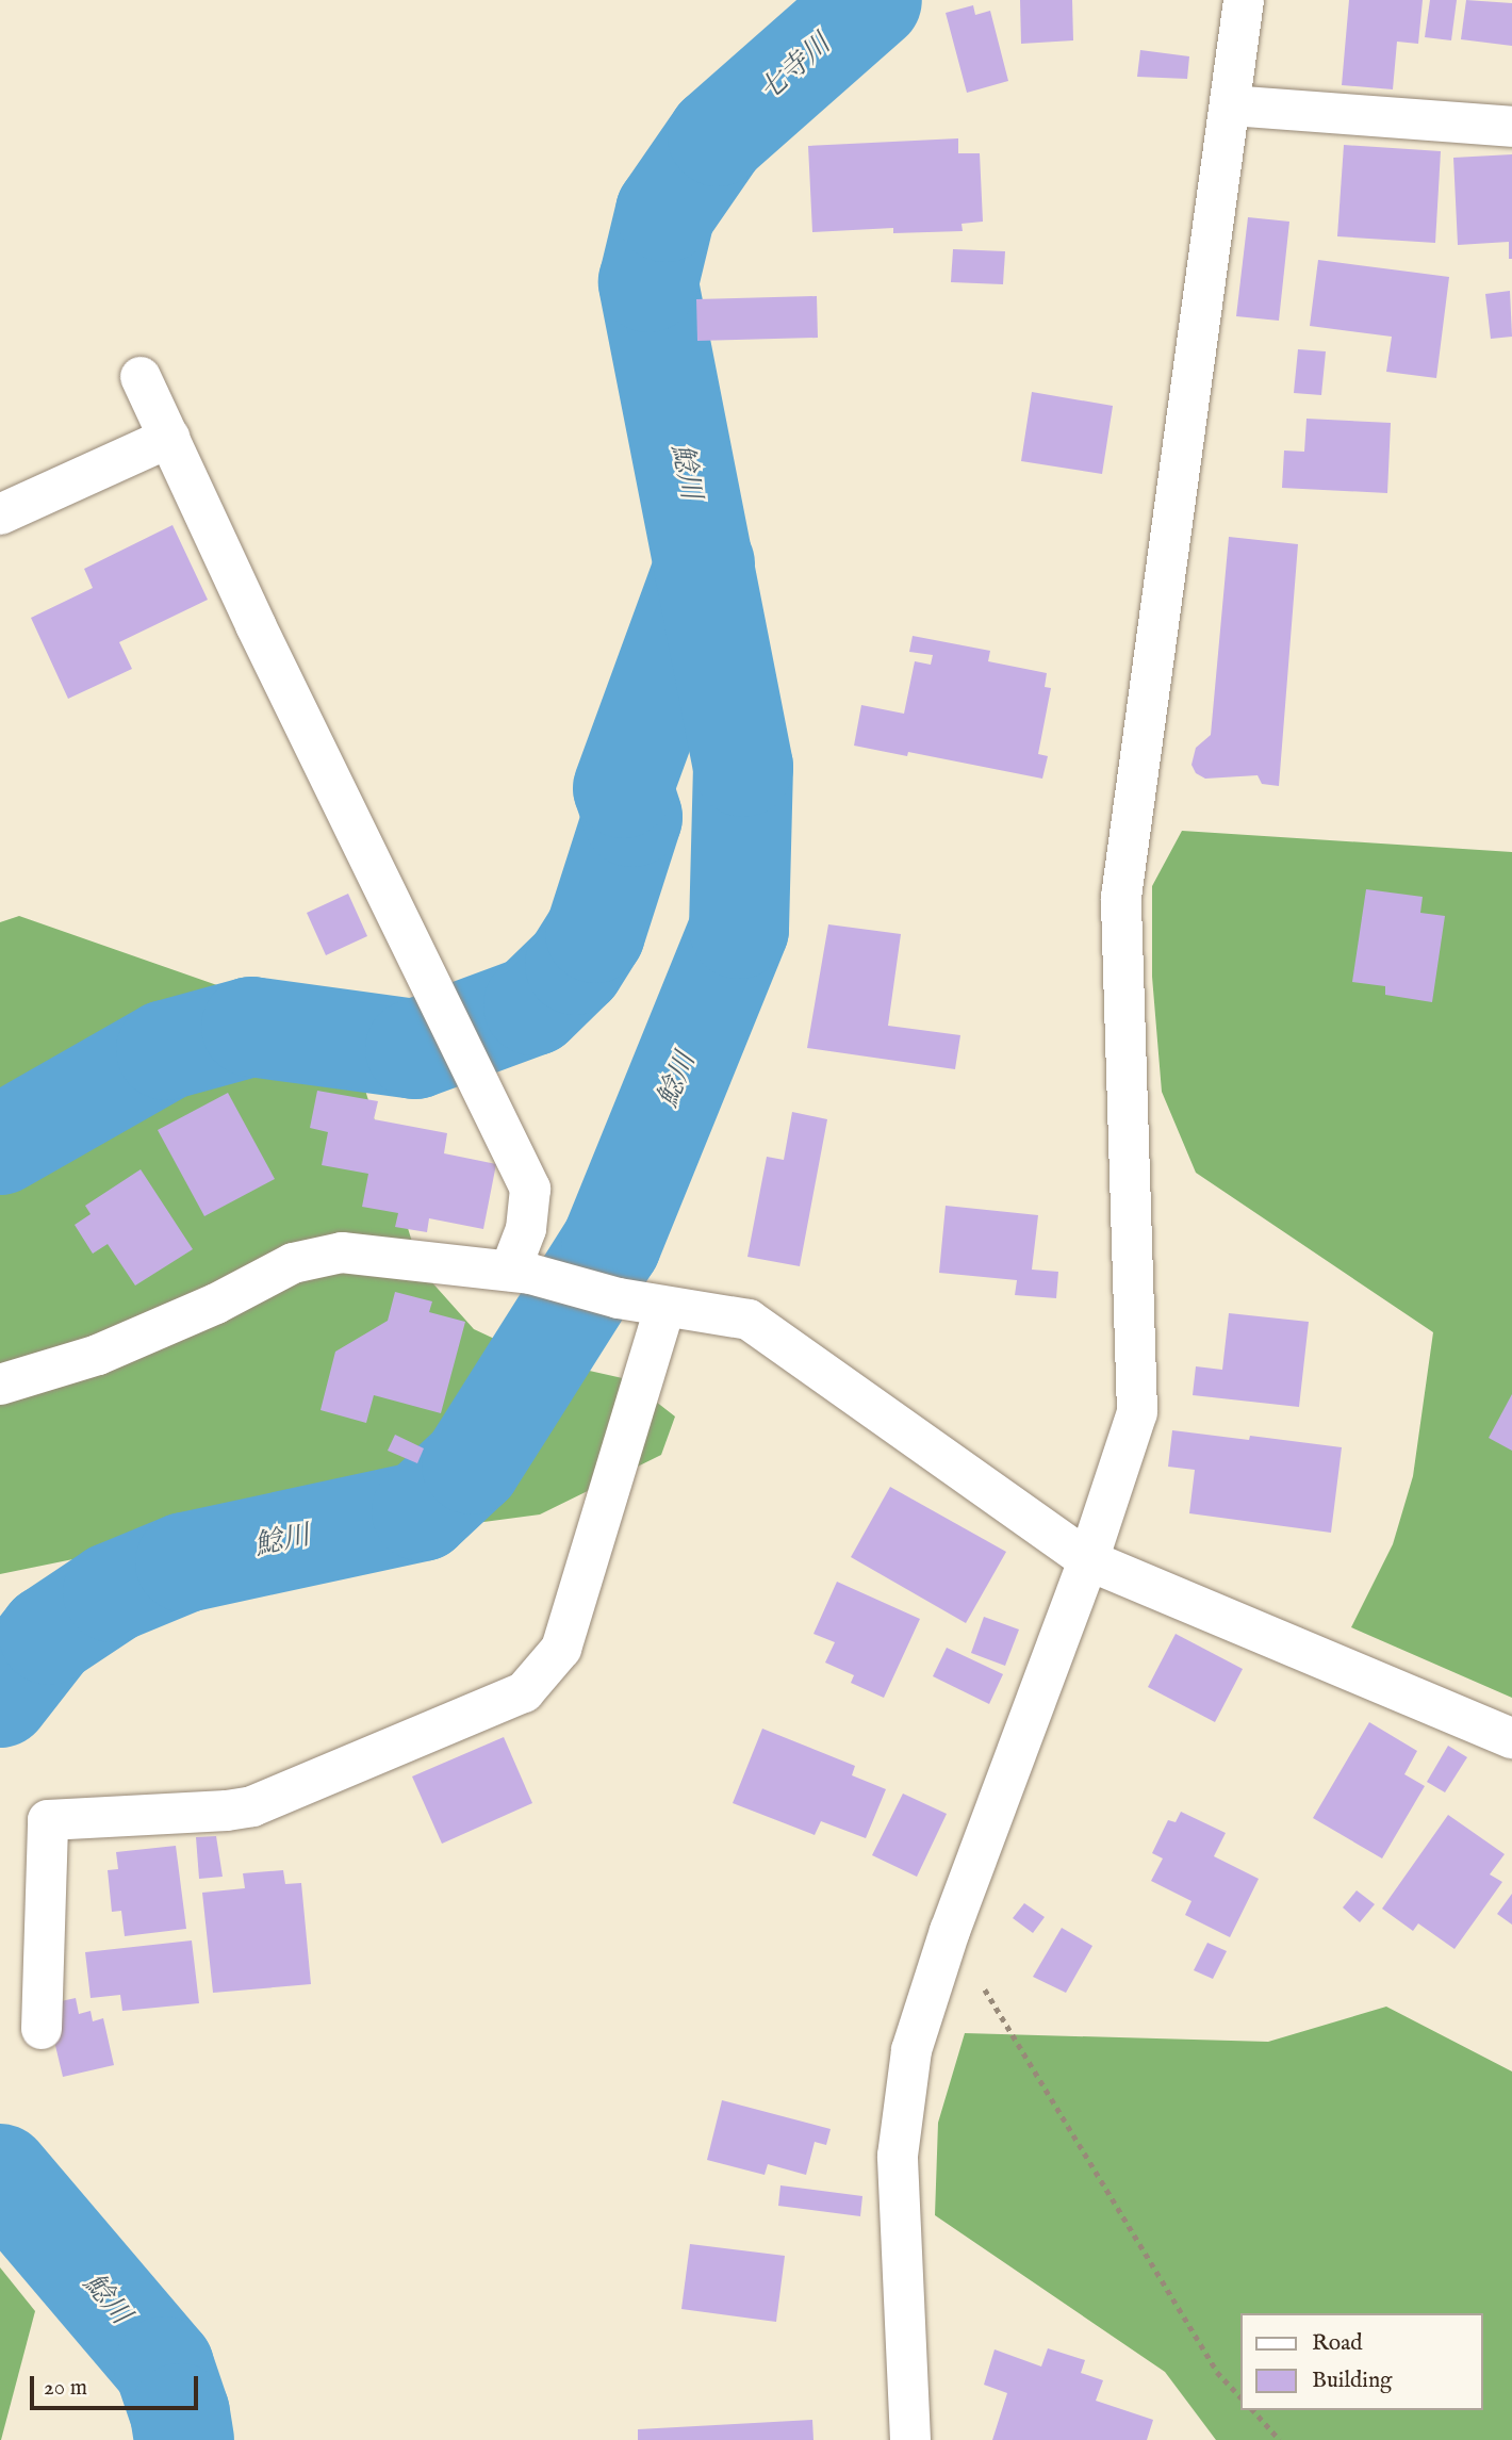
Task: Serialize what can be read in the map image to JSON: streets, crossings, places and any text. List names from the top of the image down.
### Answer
{
  "water": ["七寺川", "鯰川"],
  "legend": ["Road", "Building"],
  "scale_bar": "20 m"
}
